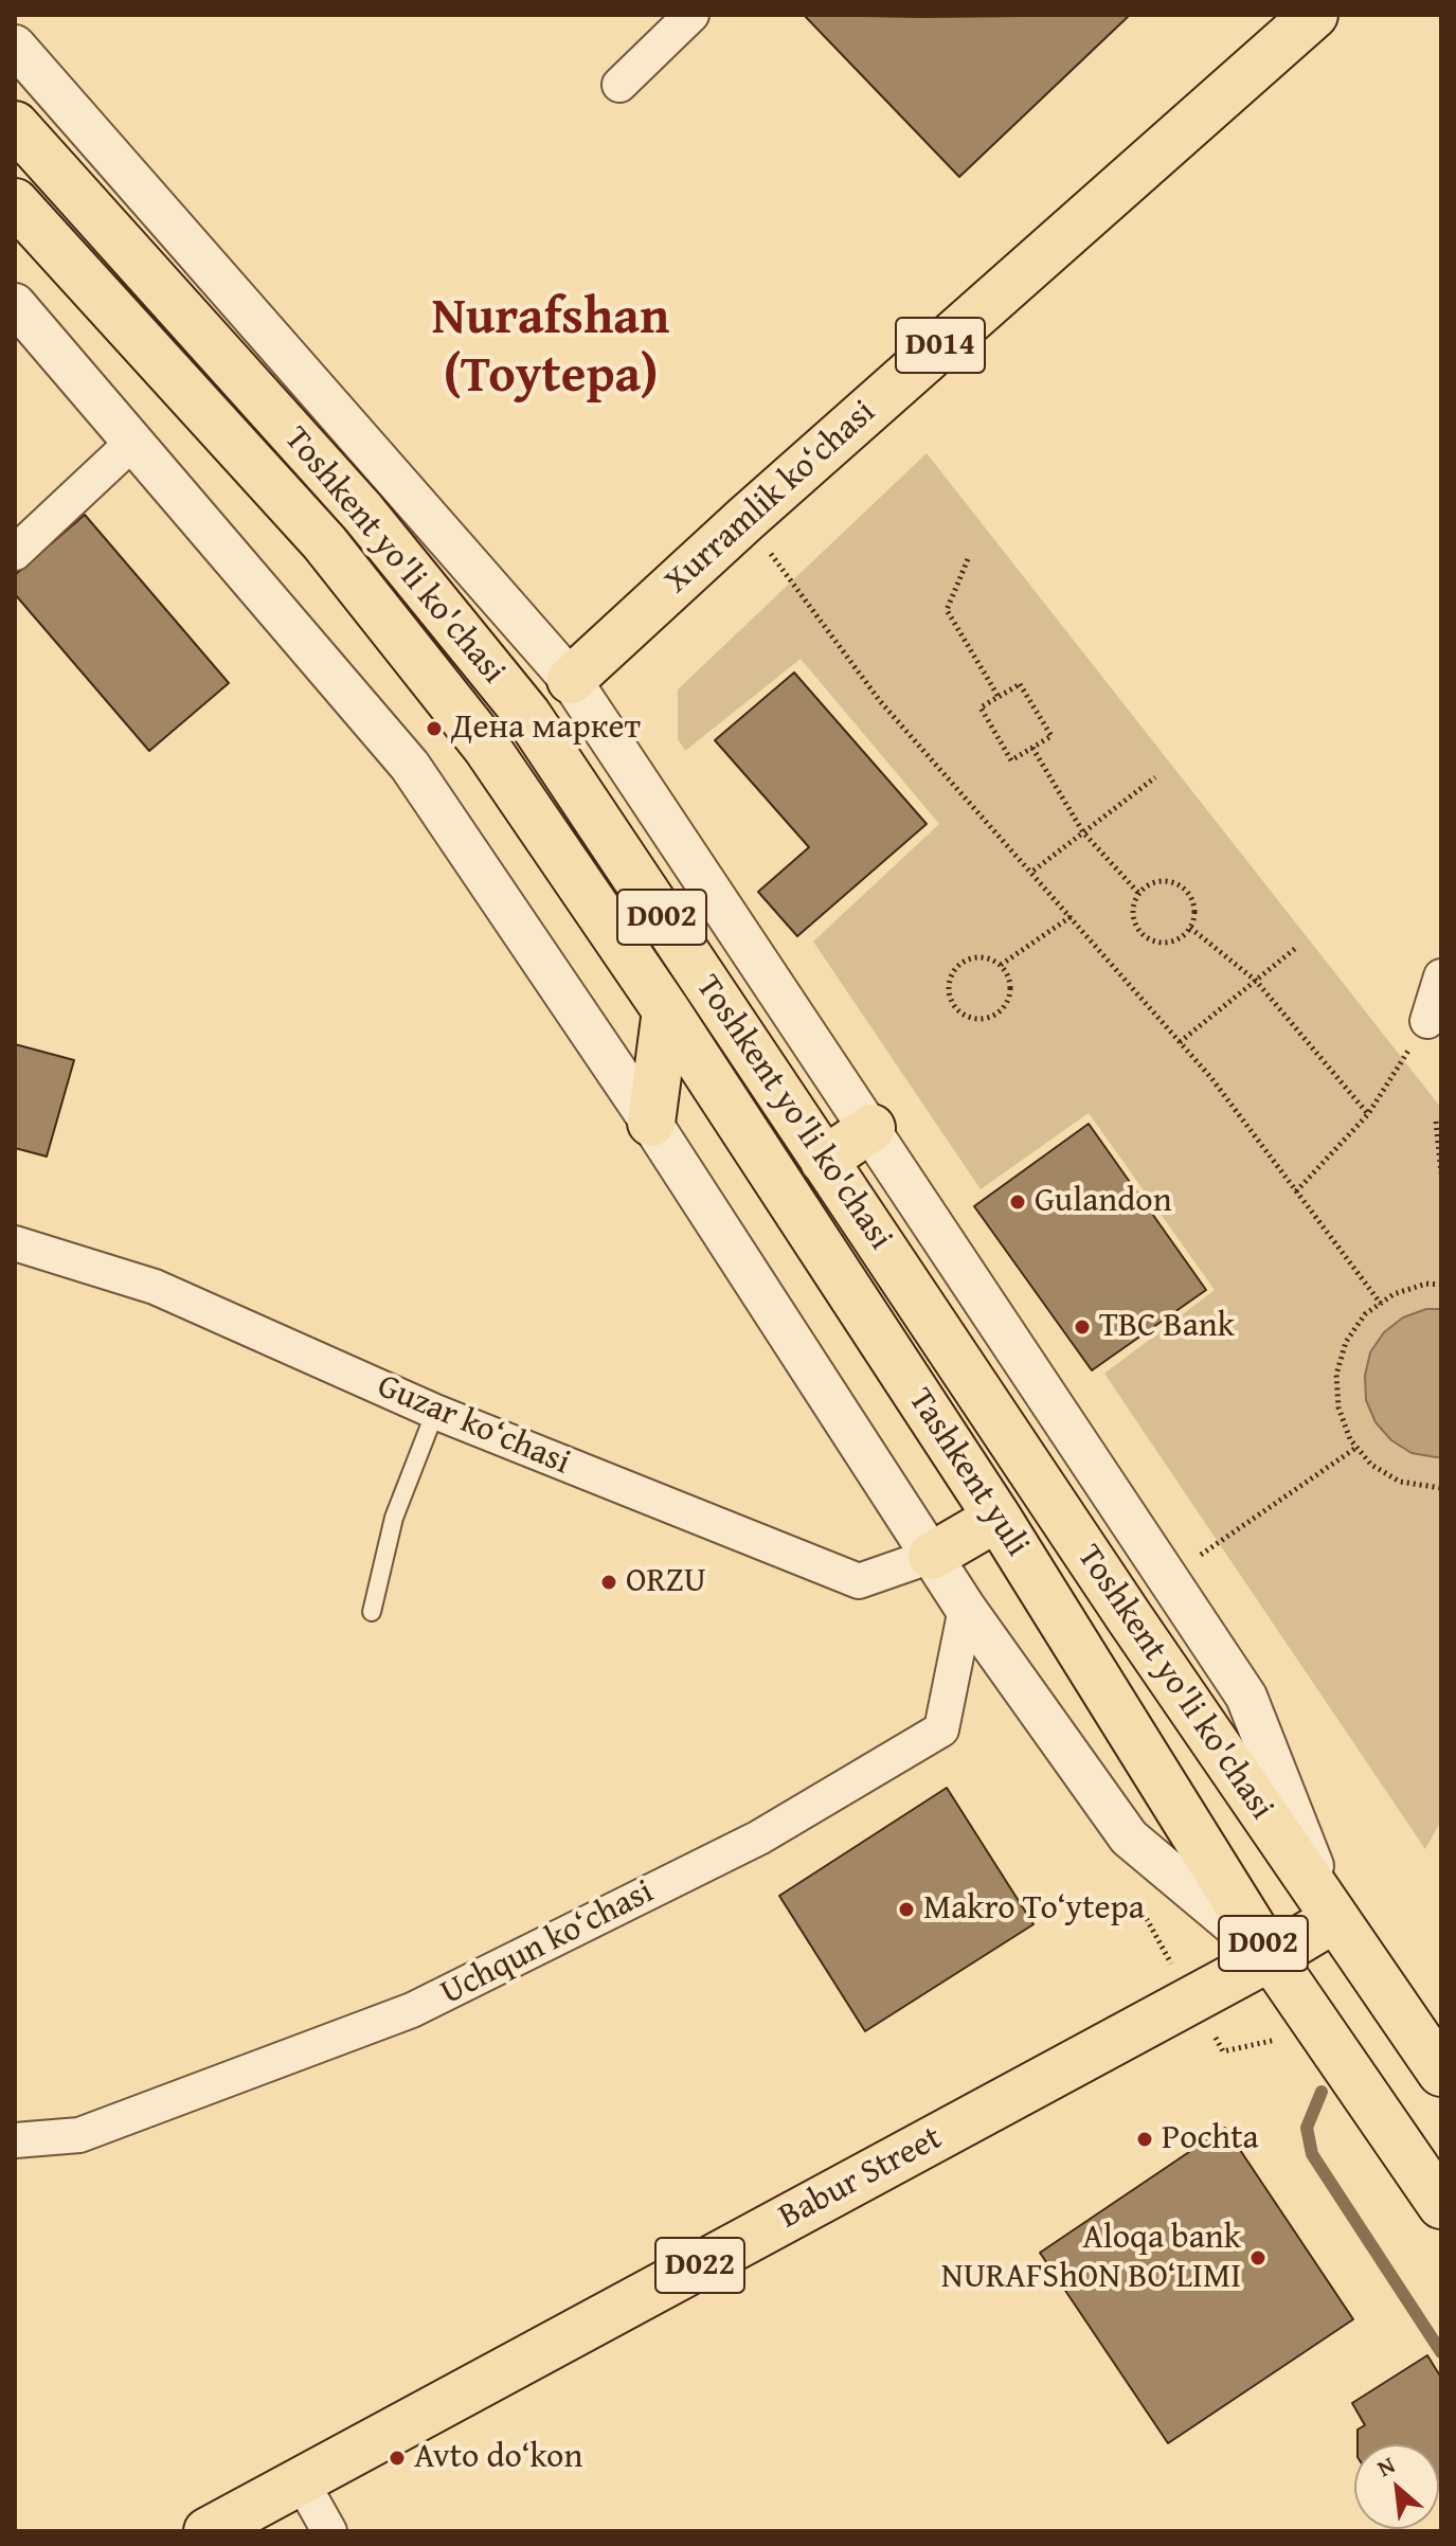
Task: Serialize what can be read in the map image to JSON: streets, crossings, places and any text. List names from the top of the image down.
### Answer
{
  "streets": {
    "main road": [
      "D014",
      "Xurramlik ko‘chasi",
      "Toshkent yo'li ko'chasi",
      "D002",
      "Tashkent yuli",
      "Babur Street",
      "D022"
    ],
    "street": ["Guzar ko‘chasi", "Uchqun ko‘chasi"]
  },
  "crossings": [
    ["Toshkent yo'li ko'chasi", "Tashkent yuli"],
    ["Toshkent yo'li ko'chasi", "Babur Street"],
    ["Tashkent yuli", "Babur Street"]
  ],
  "districts": ["Nurafshan (Toytepa)"],
  "places": [
    "Дена маркет",
    "Gulandon",
    "TBC Bank",
    "ORZU",
    "Makro To‘ytepa",
    "Pochta",
    "Aloqa bank NURAFShON BO‘LIMI",
    "Avto do‘kon"
  ],
  "north": "top left"
}
